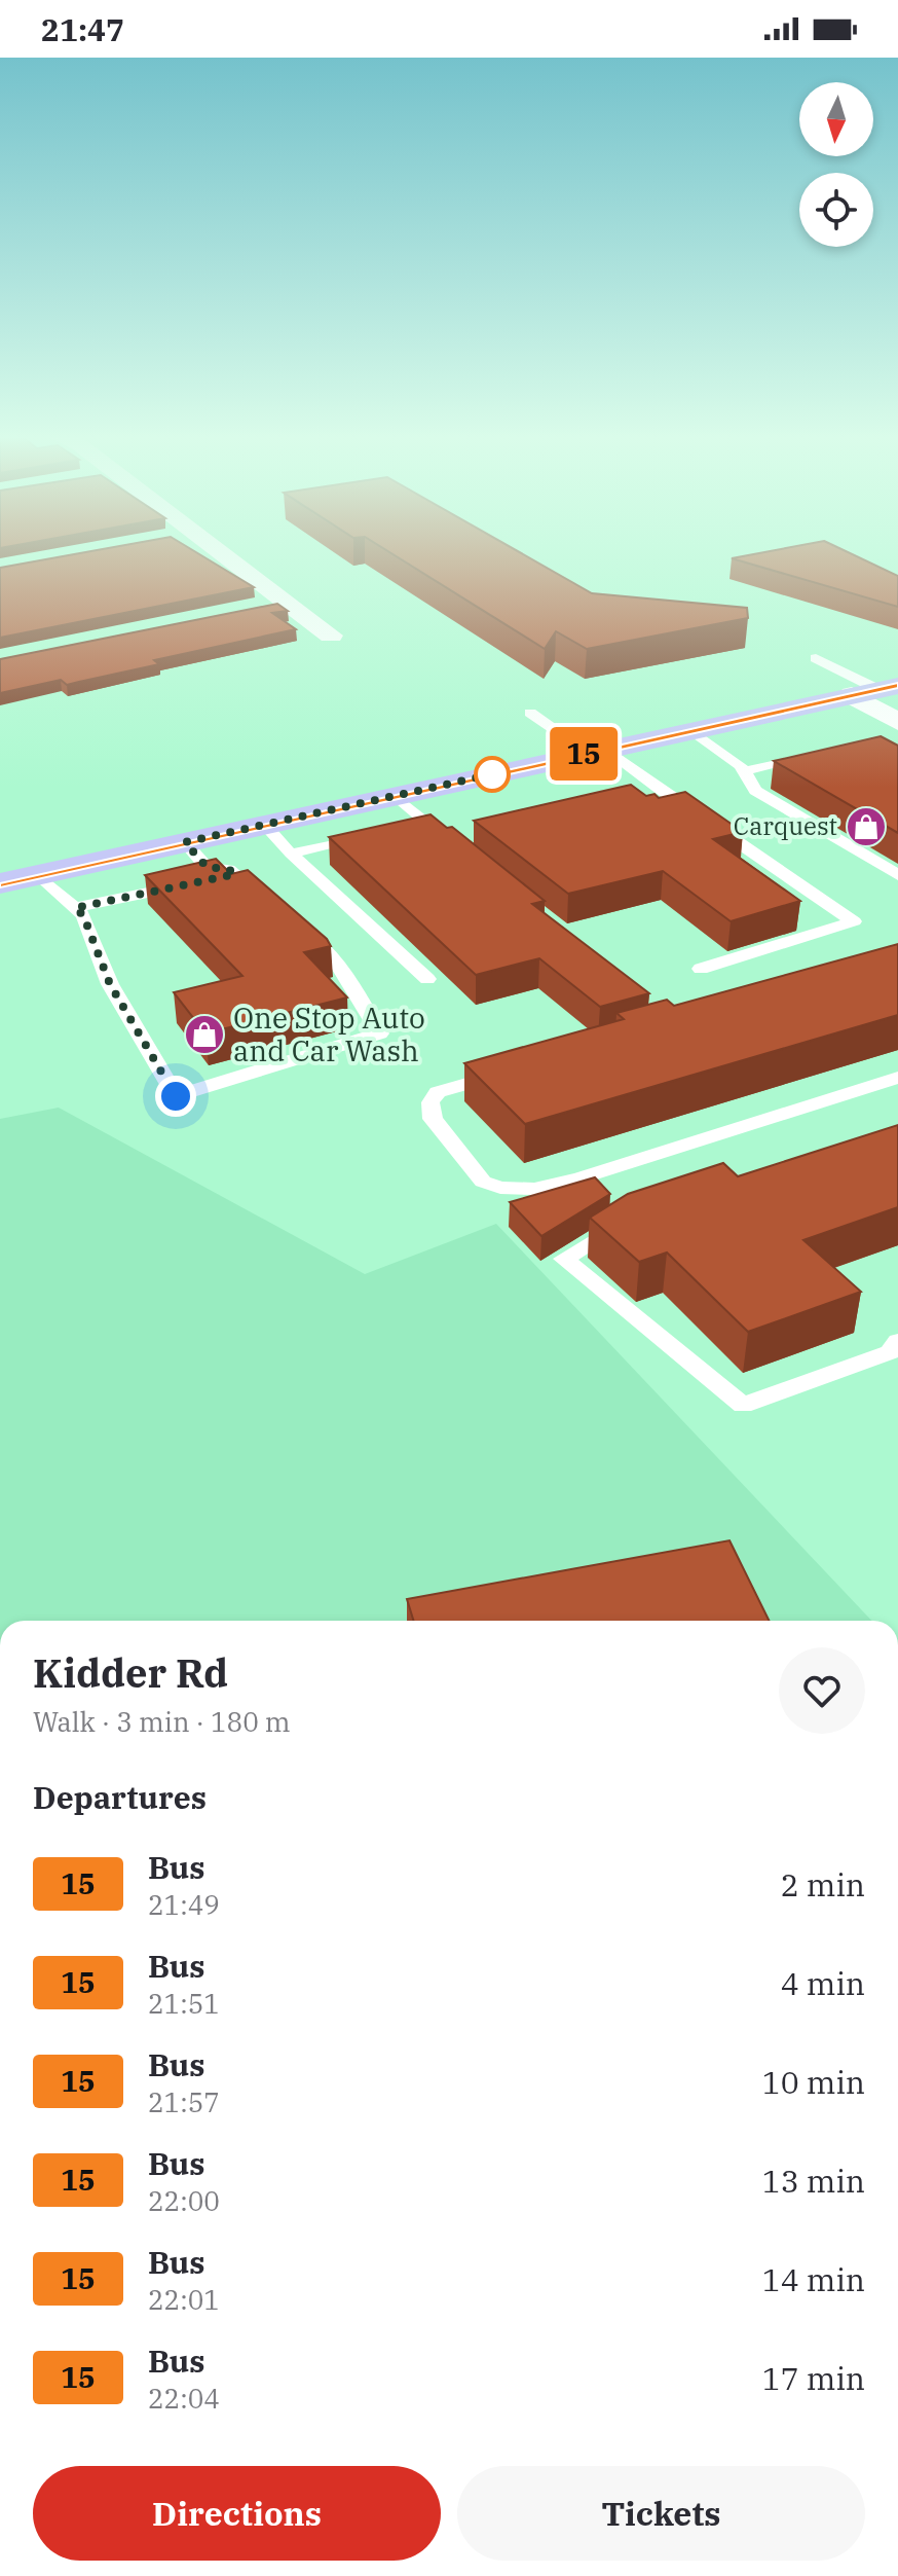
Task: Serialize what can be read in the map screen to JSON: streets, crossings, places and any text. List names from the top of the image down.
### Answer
{
  "places": {
    "shop": ["Carquest", "One Stop Auto and Car Wash"]
  },
  "lines": ["bus line 15"],
  "north": "bottom",
  "page": {
    "status": "21:47",
    "on_map": "15",
    "heading": [
      ["Kidder Rd", "Walk · 3 min · 180 m"],
      "Departures"
    ],
    "list": [
      {
        "mark": "15",
        "name": "Bus",
        "note": "21:49",
        "value": "2 min"
      },
      {
        "mark": "15",
        "name": "Bus",
        "note": "21:51",
        "value": "4 min"
      },
      {
        "mark": "15",
        "name": "Bus",
        "note": "21:57",
        "value": "10 min"
      },
      {
        "mark": "15",
        "name": "Bus",
        "note": "22:00",
        "value": "13 min"
      },
      {
        "mark": "15",
        "name": "Bus",
        "note": "22:01",
        "value": "14 min"
      },
      {
        "mark": "15",
        "name": "Bus",
        "note": "22:04",
        "value": "17 min"
      }
    ],
    "buttons": ["Directions", "Tickets"]
  }
}
